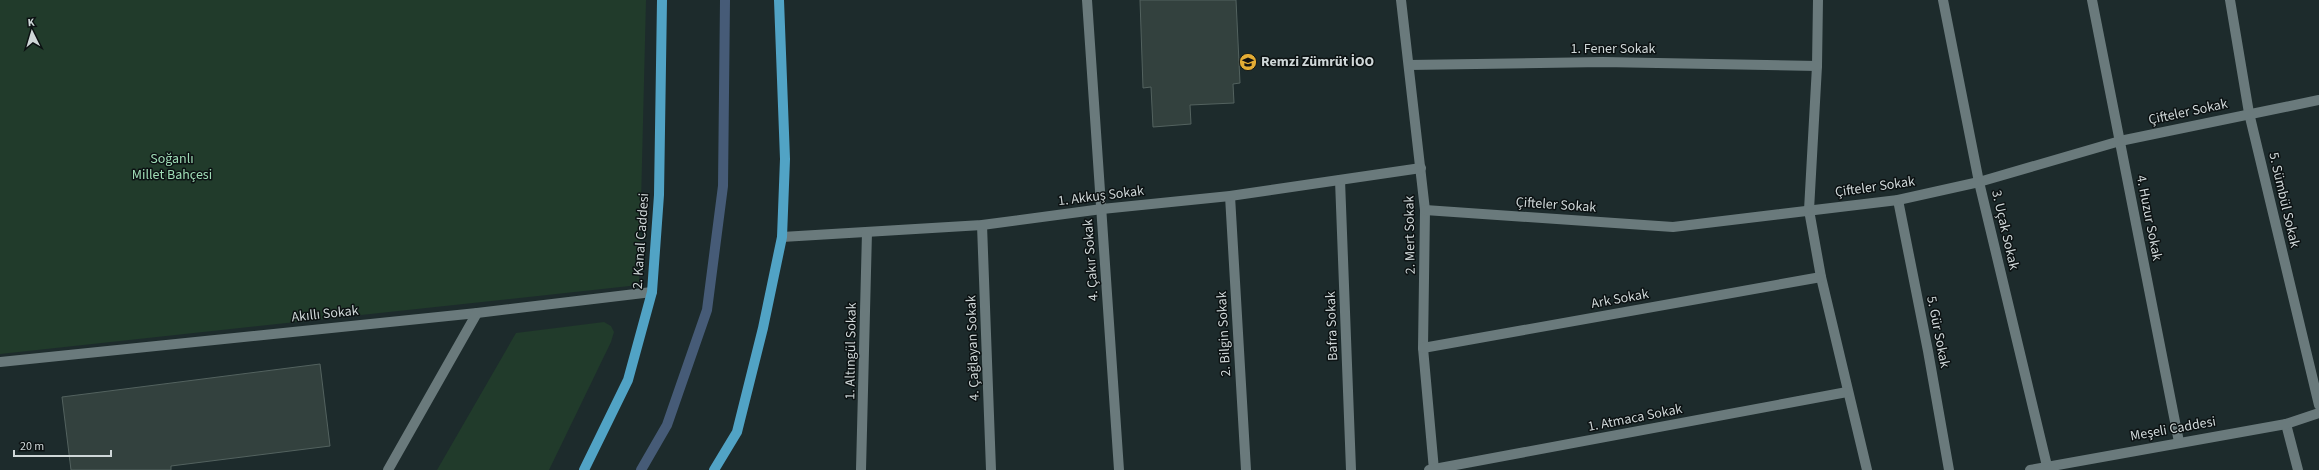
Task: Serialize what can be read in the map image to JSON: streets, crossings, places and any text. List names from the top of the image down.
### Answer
{
  "streets": {
    "main road": ["2. Kanal Caddesi"],
    "street": [
      "1. Fener Sokak",
      "Çifteler Sokak",
      "1. Akkuş Sokak",
      "5. Sümbül Sokak",
      "4. Huzur Sokak",
      "3. Uçak Sokak",
      "2. Mert Sokak",
      "4. Çakır Sokak",
      "Ark Sokak",
      "Akıllı Sokak",
      "Bafra Sokak",
      "5. Gür Sokak",
      "2. Bilgin Sokak",
      "4. Çağlayan Sokak",
      "1. Altıngül Sokak",
      "1. Atmaca Sokak",
      "Meşeli Caddesi"
    ]
  },
  "crossings": [
    ["1. Fener Sokak", "2. Mert Sokak"],
    ["Çifteler Sokak", "5. Sümbül Sokak"],
    ["Çifteler Sokak", "4. Huzur Sokak"],
    ["Çifteler Sokak", "3. Uçak Sokak"],
    ["Çifteler Sokak", "2. Mert Sokak"],
    ["Çifteler Sokak", "5. Gür Sokak"],
    ["1. Akkuş Sokak", "2. Mert Sokak"],
    ["1. Akkuş Sokak", "4. Çakır Sokak"],
    ["1. Akkuş Sokak", "Bafra Sokak"],
    ["1. Akkuş Sokak", "2. Bilgin Sokak"],
    ["1. Akkuş Sokak", "4. Çağlayan Sokak"],
    ["1. Akkuş Sokak", "1. Altıngül Sokak"],
    ["4. Huzur Sokak", "Meşeli Caddesi"],
    ["3. Uçak Sokak", "Meşeli Caddesi"],
    ["2. Mert Sokak", "Ark Sokak"],
    ["2. Mert Sokak", "1. Atmaca Sokak"],
    ["2. Kanal Caddesi", "Akıllı Sokak"]
  ],
  "parks": ["Soğanlı Millet Bahçesi"],
  "places": {
    "school or university": ["Remzi Zümrüt İOO"]
  },
  "scale_bar": "20 m",
  "north": "top"
}
